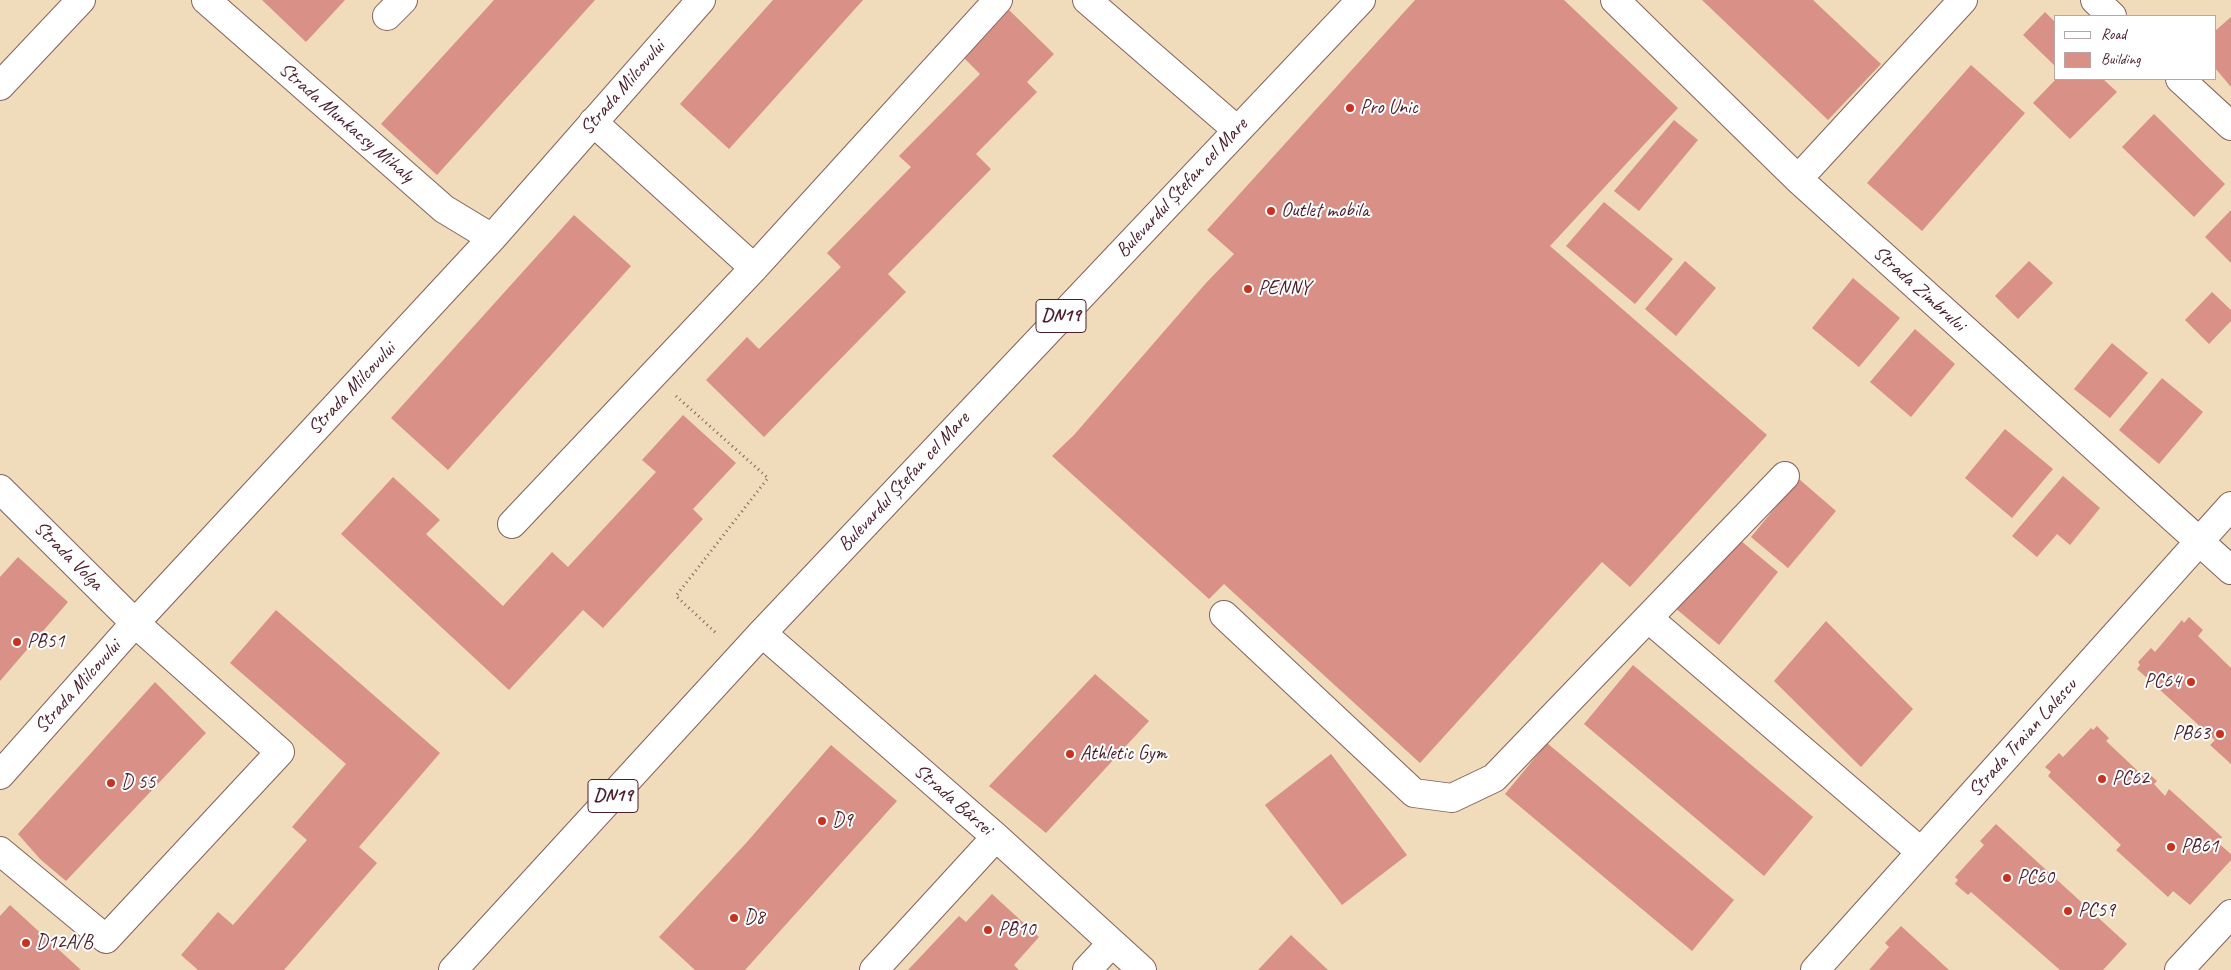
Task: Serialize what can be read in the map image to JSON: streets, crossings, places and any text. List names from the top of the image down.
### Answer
{
  "streets": {
    "street": [
      "Strada Milcovului",
      "Strada Munkacsy Mihaly",
      "Bulevardul Ștefan cel Mare",
      "Strada Zimbrului",
      "DN19",
      "Strada Volga",
      "Strada Traian Lalescu",
      "Strada Bârsei"
    ]
  },
  "crossings": [
    ["Strada Milcovului", "Strada Munkacsy Mihaly"],
    ["Strada Milcovului", "Strada Volga"],
    ["Bulevardul Ștefan cel Mare", "Strada Bârsei"],
    ["Strada Zimbrului", "Strada Traian Lalescu"]
  ],
  "places": [
    "Pro Unic",
    "Outlet mobila",
    "PENNY",
    "PB51",
    "PC64",
    "PB63",
    "Athletic Gym",
    "PC62",
    "D 55",
    "D9",
    "PB61",
    "PC60",
    "PC59",
    "D8",
    "PB10",
    "D12A/B"
  ],
  "legend": ["Road", "Building"]
}
